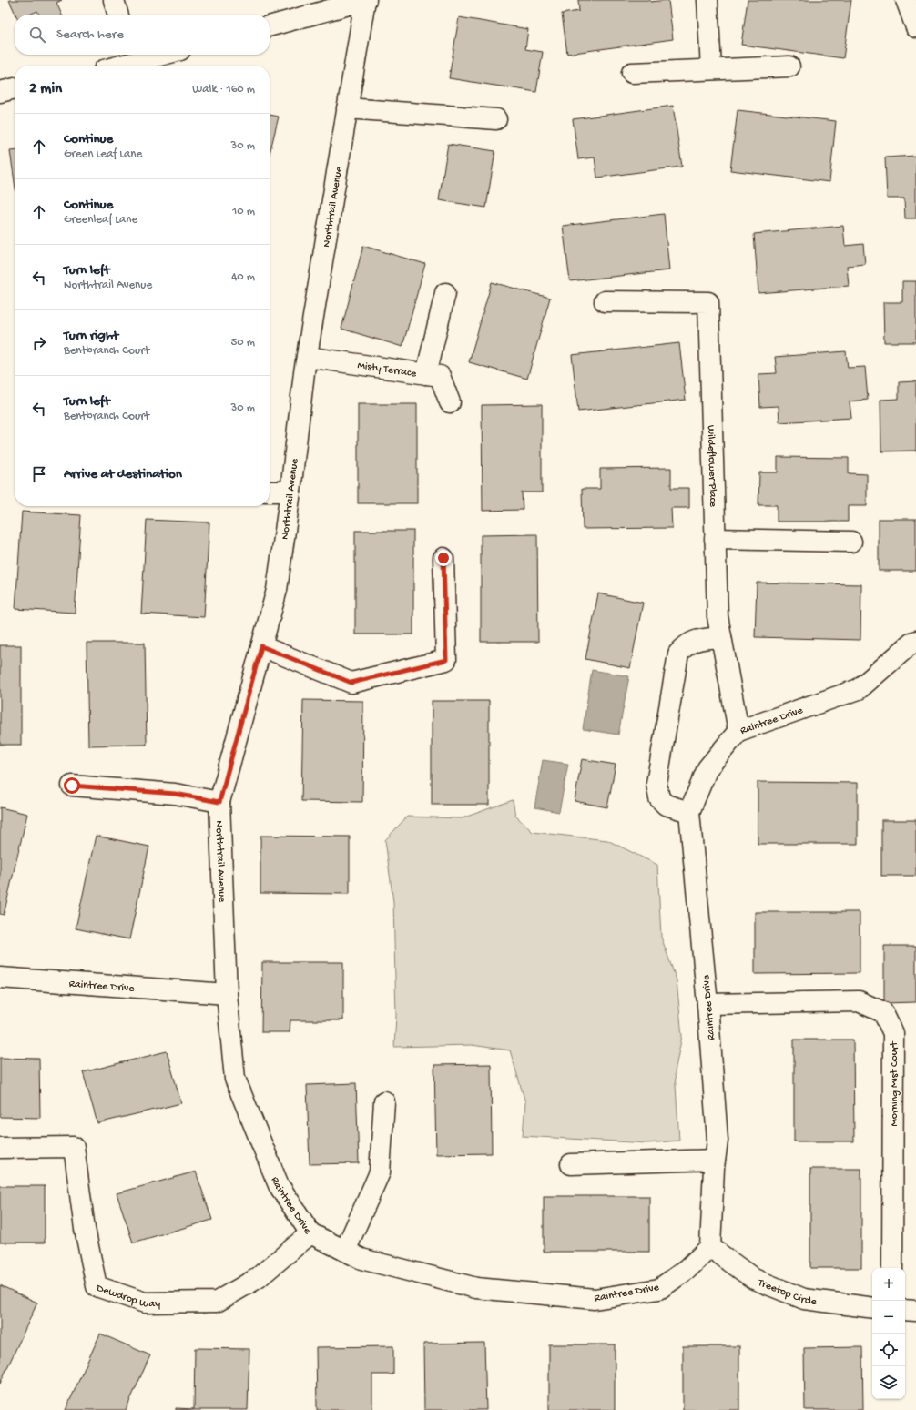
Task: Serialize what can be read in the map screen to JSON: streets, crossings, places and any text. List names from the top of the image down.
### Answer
{
  "streets": {
    "street": [
      "Northtrail Avenue",
      "Misty Terrace",
      "Wildeflower Place",
      "Raintree Drive",
      "Morning Mist Court",
      "Treetop Circle",
      "Dewdrop Way"
    ]
  },
  "crossings": [
    ["Northtrail Avenue", "Misty Terrace"],
    ["Northtrail Avenue", "Raintree Drive"],
    ["Wildeflower Place", "Raintree Drive"],
    ["Raintree Drive", "Morning Mist Court"],
    ["Raintree Drive", "Treetop Circle"],
    ["Raintree Drive", "Dewdrop Way"]
  ],
  "page": {
    "search": "Search here",
    "heading": ["2 min", "Walk · 160 m"],
    "list": [
      ["Continue", "Green Leaf Lane", "30 m"],
      ["Continue", "Greenleaf Lane", "10 m"],
      ["Turn left", "Northtrail Avenue", "40 m"],
      ["Turn right", "Bentbranch Court", "50 m"],
      ["Turn left", "Bentbranch Court", "30 m"],
      "Arrive at destination"
    ],
    "map_buttons": ["+", "−"]
  }
}
